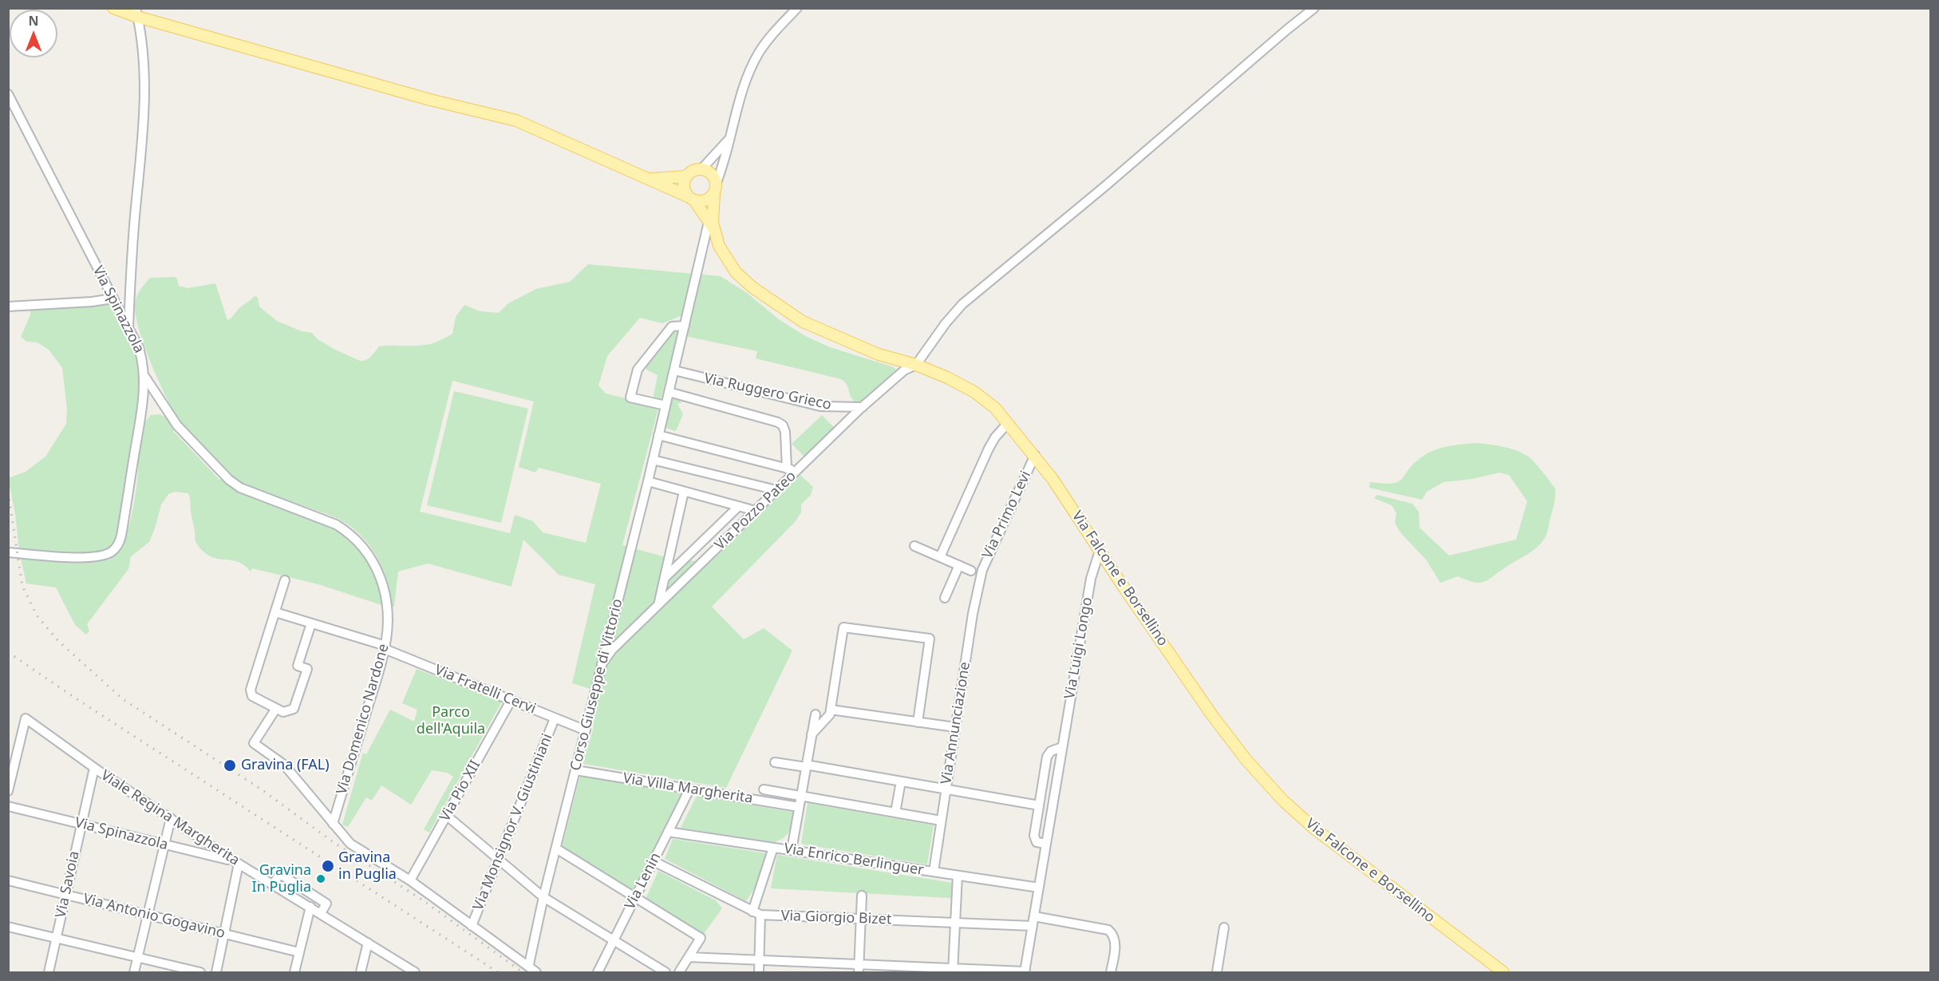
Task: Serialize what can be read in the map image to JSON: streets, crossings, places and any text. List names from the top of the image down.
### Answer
{
  "streets": {
    "main road": ["Via Falcone e Borsellino"],
    "street": [
      "Via Spinazzola",
      "Via Ruggero Grieco",
      "Via Pozzo Pateo",
      "Via Primo Levi",
      "Via Luigi Longo",
      "Corso Giuseppe di Vittorio",
      "Via Fratelli Cervi",
      "Via Domenico Nardone",
      "Via Annunciazione",
      "Via Villa Margherita",
      "Via Pio XII",
      "Viale Regina Margherita",
      "Via Monsignor V. Giustiniani",
      "Via Enrico Berlinguer",
      "Via Lenin",
      "Via Savoia",
      "Via Antonio Gogavino",
      "Via Giorgio Bizet"
    ]
  },
  "crossings": [
    ["Via Spinazzola", "Via Domenico Nardone"],
    ["Via Spinazzola", "Viale Regina Margherita"],
    ["Via Spinazzola", "Via Savoia"],
    ["Via Ruggero Grieco", "Via Pozzo Pateo"],
    ["Via Ruggero Grieco", "Corso Giuseppe di Vittorio"],
    ["Via Pozzo Pateo", "Via Falcone e Borsellino"],
    ["Via Pozzo Pateo", "Corso Giuseppe di Vittorio"],
    ["Via Primo Levi", "Via Falcone e Borsellino"],
    ["Via Primo Levi", "Via Annunciazione"],
    ["Via Falcone e Borsellino", "Via Luigi Longo"],
    ["Via Falcone e Borsellino", "Corso Giuseppe di Vittorio"],
    ["Via Luigi Longo", "Via Enrico Berlinguer"],
    ["Via Luigi Longo", "Via Giorgio Bizet"],
    ["Corso Giuseppe di Vittorio", "Via Fratelli Cervi"],
    ["Corso Giuseppe di Vittorio", "Via Villa Margherita"],
    ["Via Fratelli Cervi", "Via Domenico Nardone"],
    ["Via Fratelli Cervi", "Via Pio XII"],
    ["Via Fratelli Cervi", "Via Monsignor V. Giustiniani"],
    ["Via Annunciazione", "Via Villa Margherita"],
    ["Via Annunciazione", "Via Enrico Berlinguer"],
    ["Via Villa Margherita", "Via Lenin"],
    ["Viale Regina Margherita", "Via Savoia"],
    ["Via Enrico Berlinguer", "Via Lenin"],
    ["Via Lenin", "Via Giorgio Bizet"],
    ["Via Savoia", "Via Antonio Gogavino"]
  ],
  "parks": ["Parco dell'Aquila"],
  "places": ["Gravina (FAL)", "Gravina in Puglia", "Gravina In Puglia"],
  "north": "top"
}
